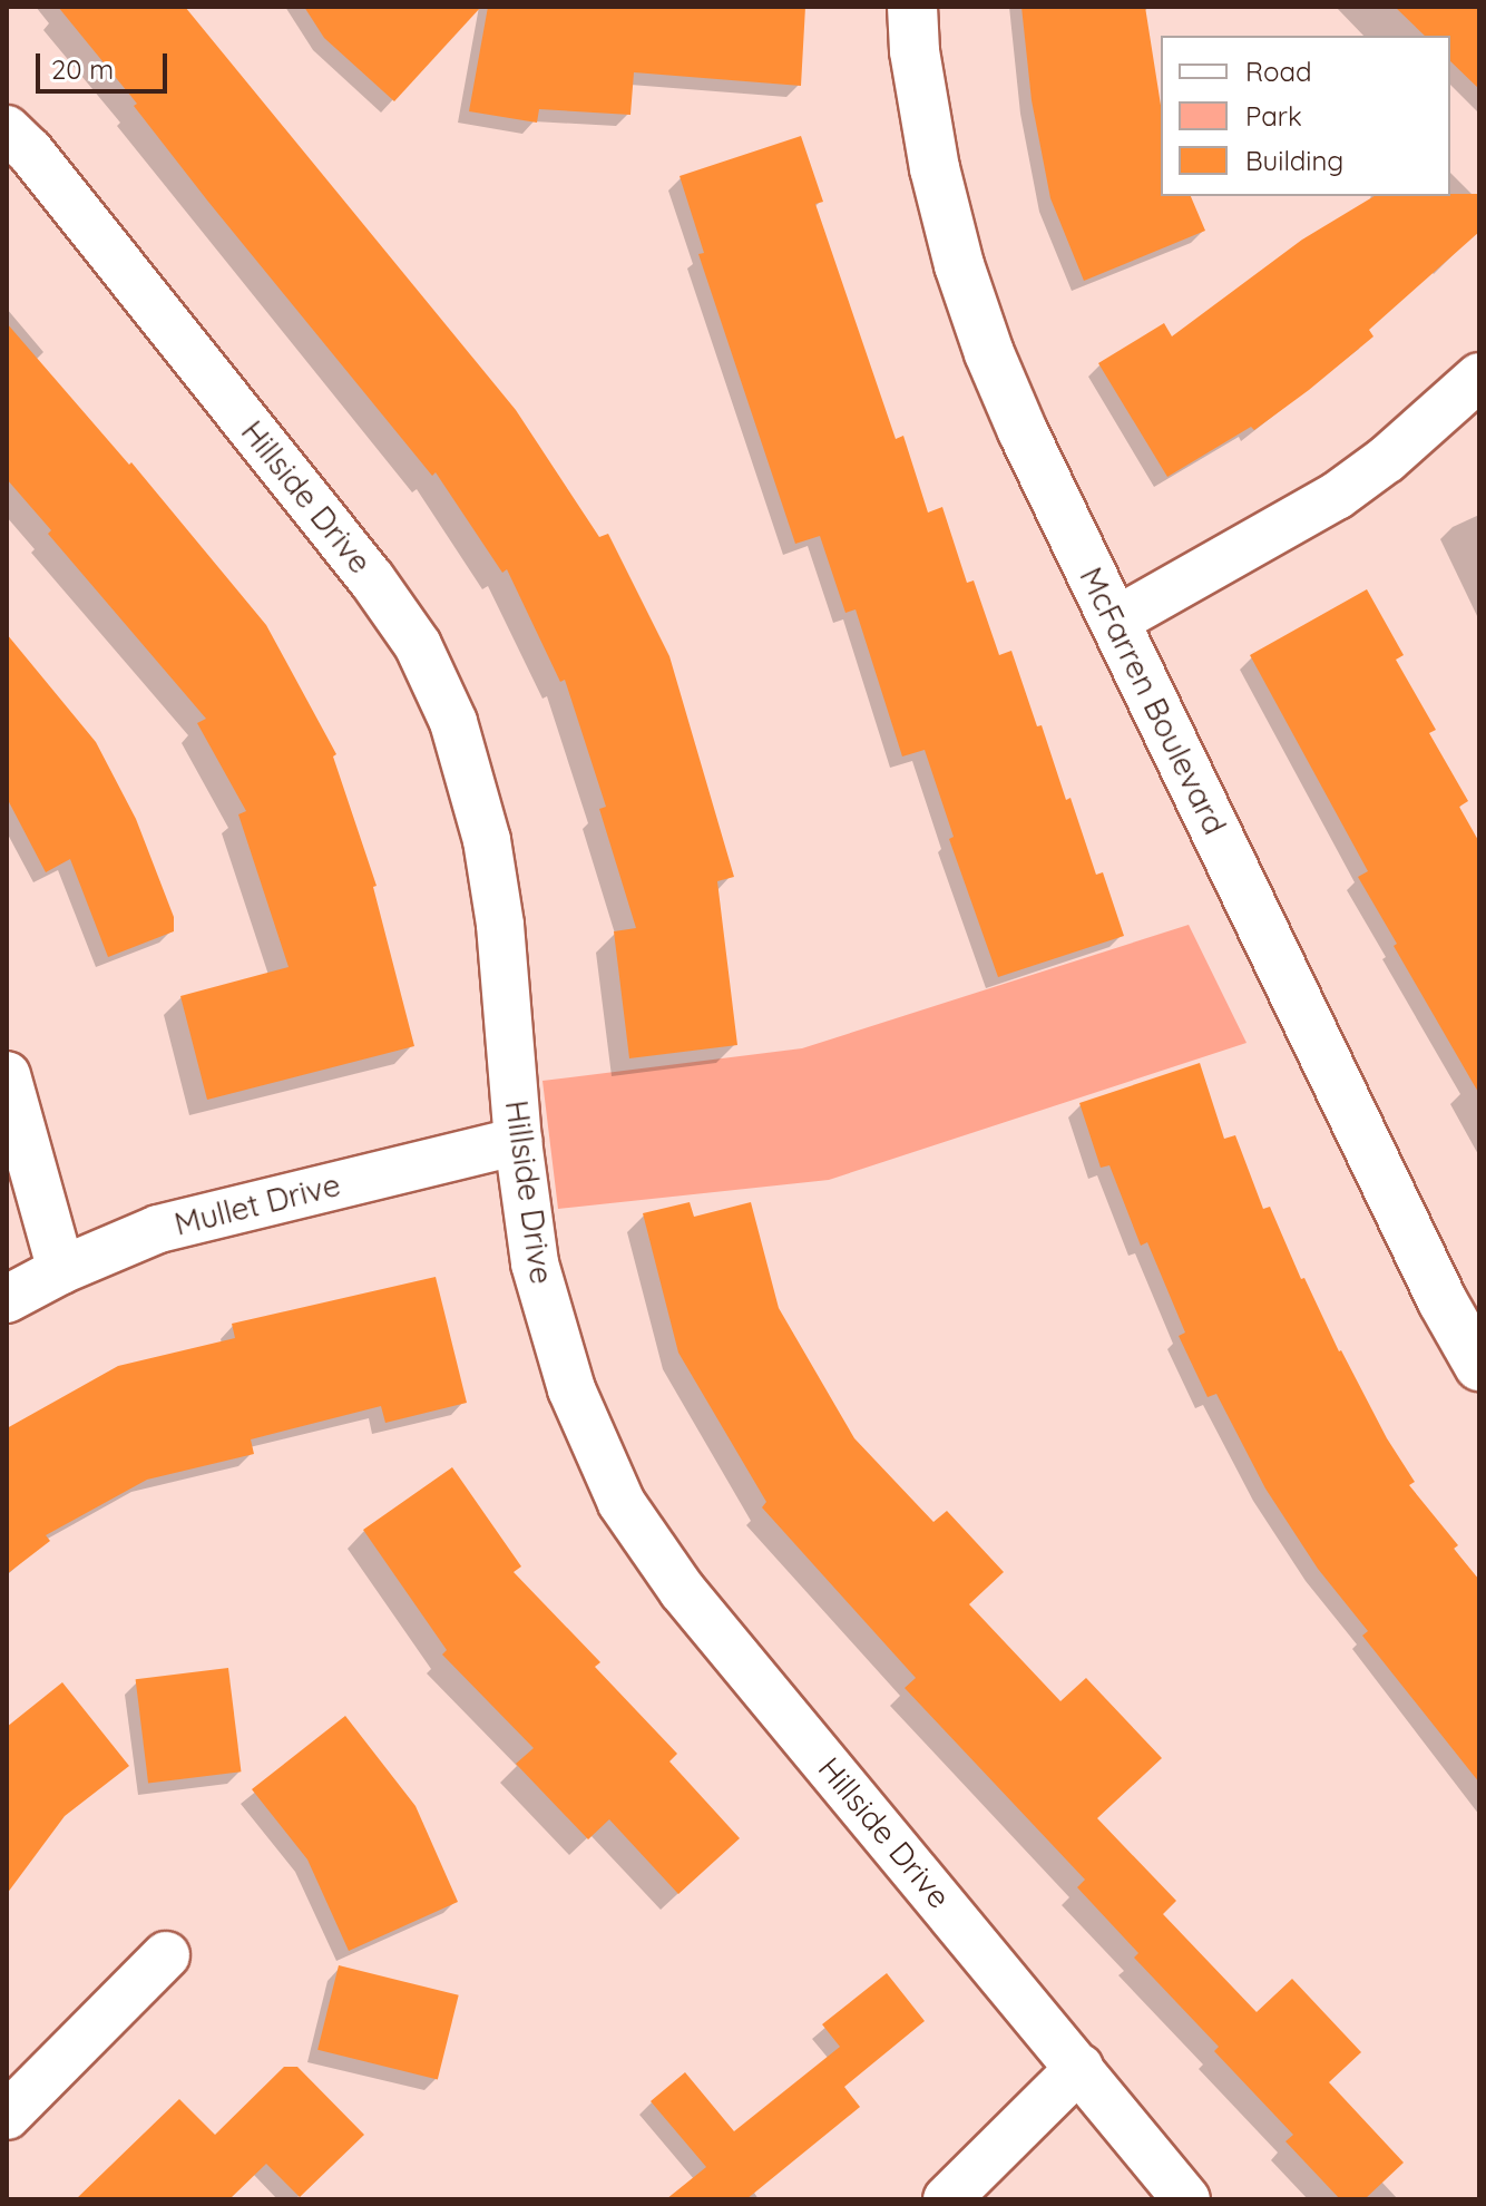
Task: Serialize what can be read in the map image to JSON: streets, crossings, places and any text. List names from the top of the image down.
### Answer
{
  "streets": {
    "street": ["Hillside Drive", "McFarren Boulevard", "Mullet Drive"]
  },
  "crossings": [
    ["Hillside Drive", "Mullet Drive"]
  ],
  "legend": ["Road", "Park", "Building"],
  "scale_bar": "20 m"
}
